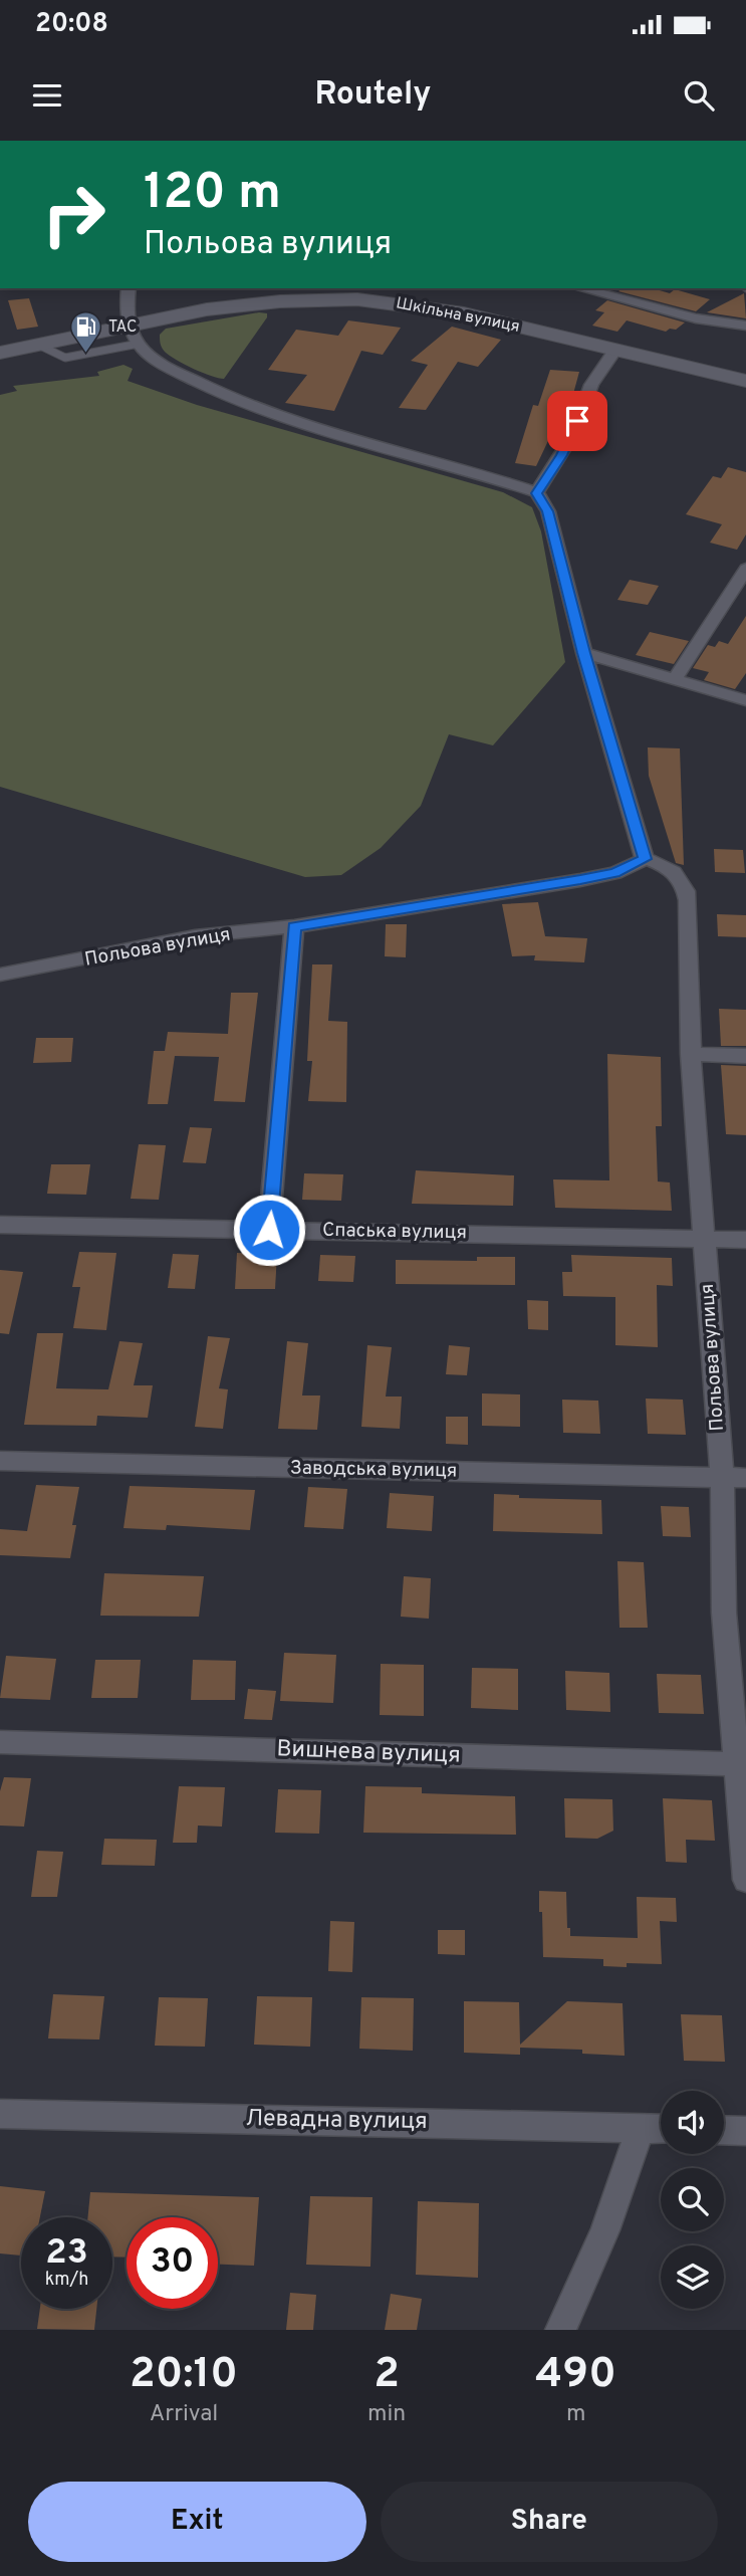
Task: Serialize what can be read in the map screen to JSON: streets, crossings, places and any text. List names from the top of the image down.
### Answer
{
  "streets": {
    "main road": ["Шкільна вулиця"],
    "street": [
      "Польова вулиця",
      "Спаська вулиця",
      "Заводська вулиця",
      "Вишнева вулиця",
      "Левадна вулиця"
    ]
  },
  "crossings": [
    ["Польова вулиця", "Спаська вулиця"],
    ["Польова вулиця", "Заводська вулиця"],
    ["Польова вулиця", "Вишнева вулиця"]
  ],
  "places": {
    "fuel station": ["ТАС"]
  },
  "page": {
    "status": "20:08",
    "header": "Routely",
    "turn": ["120 m", "Польова вулиця"],
    "speed": "23 km/h",
    "limit": "30",
    "eta": [
      "20:10",
      "Arrival",
      "2",
      "min",
      "490",
      "m"
    ],
    "buttons": ["Exit", "Share"]
  }
}
